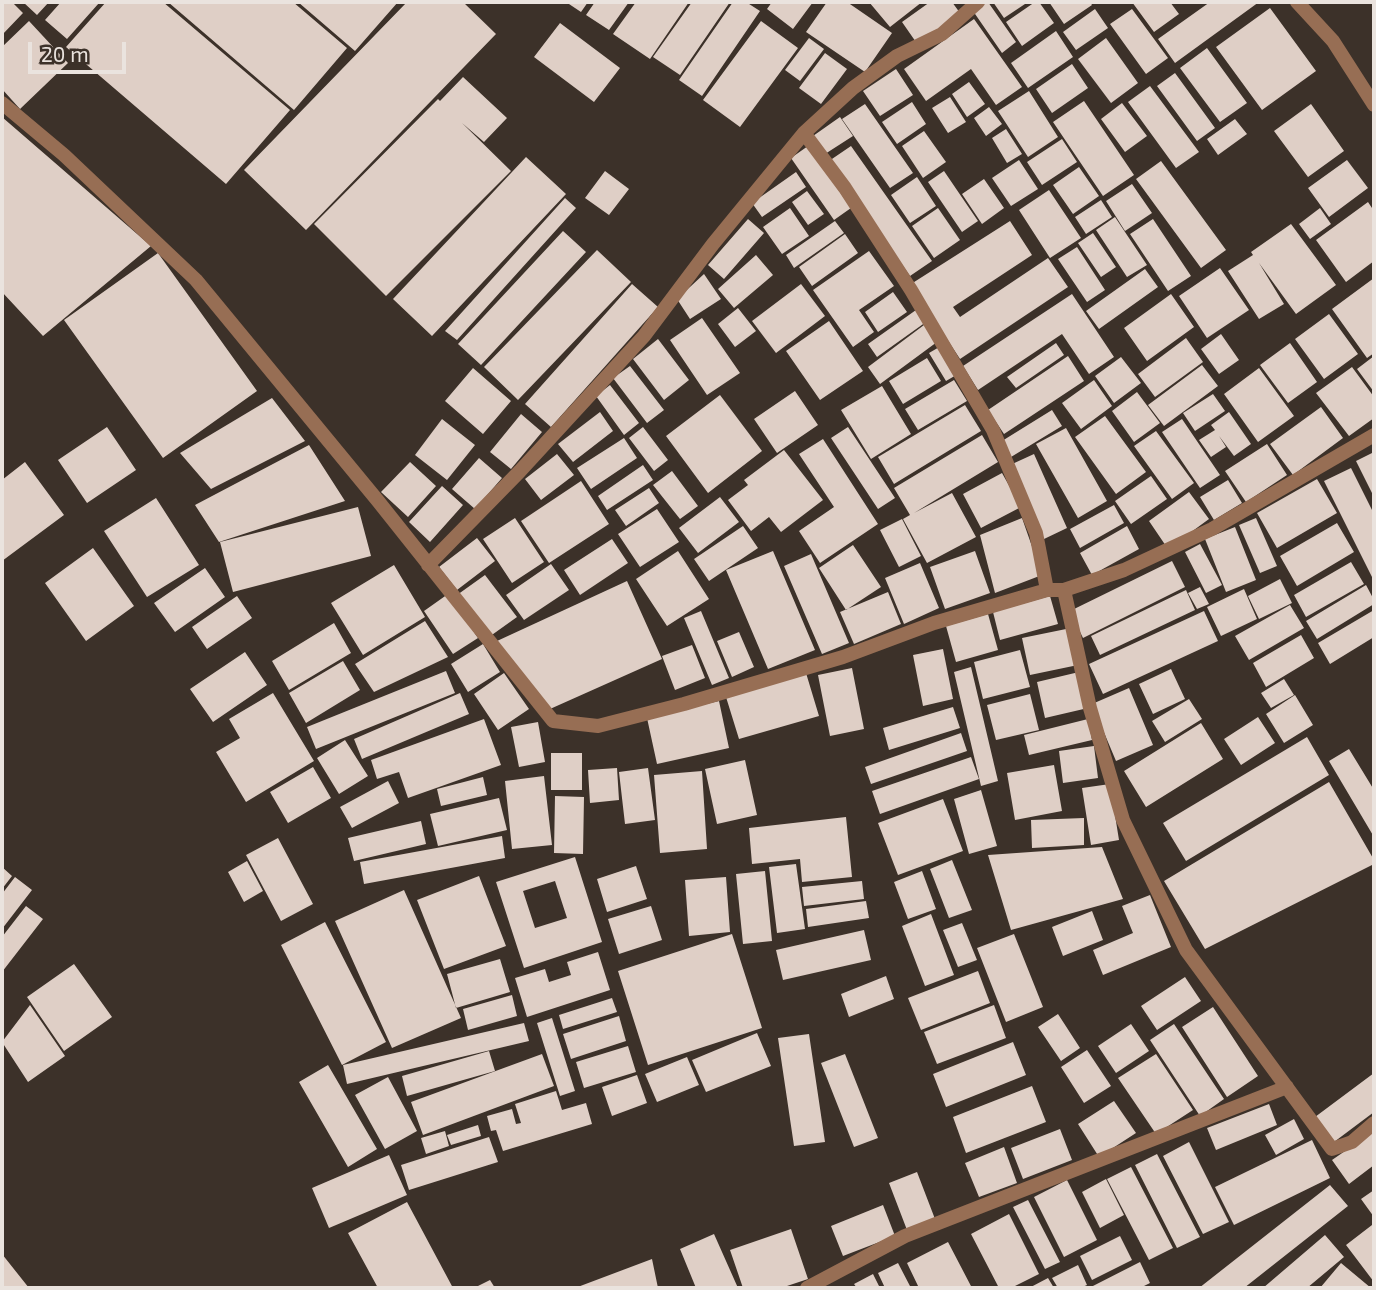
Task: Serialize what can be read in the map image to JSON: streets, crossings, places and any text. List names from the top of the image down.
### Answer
{
  "scale_bar": "20 m"
}
